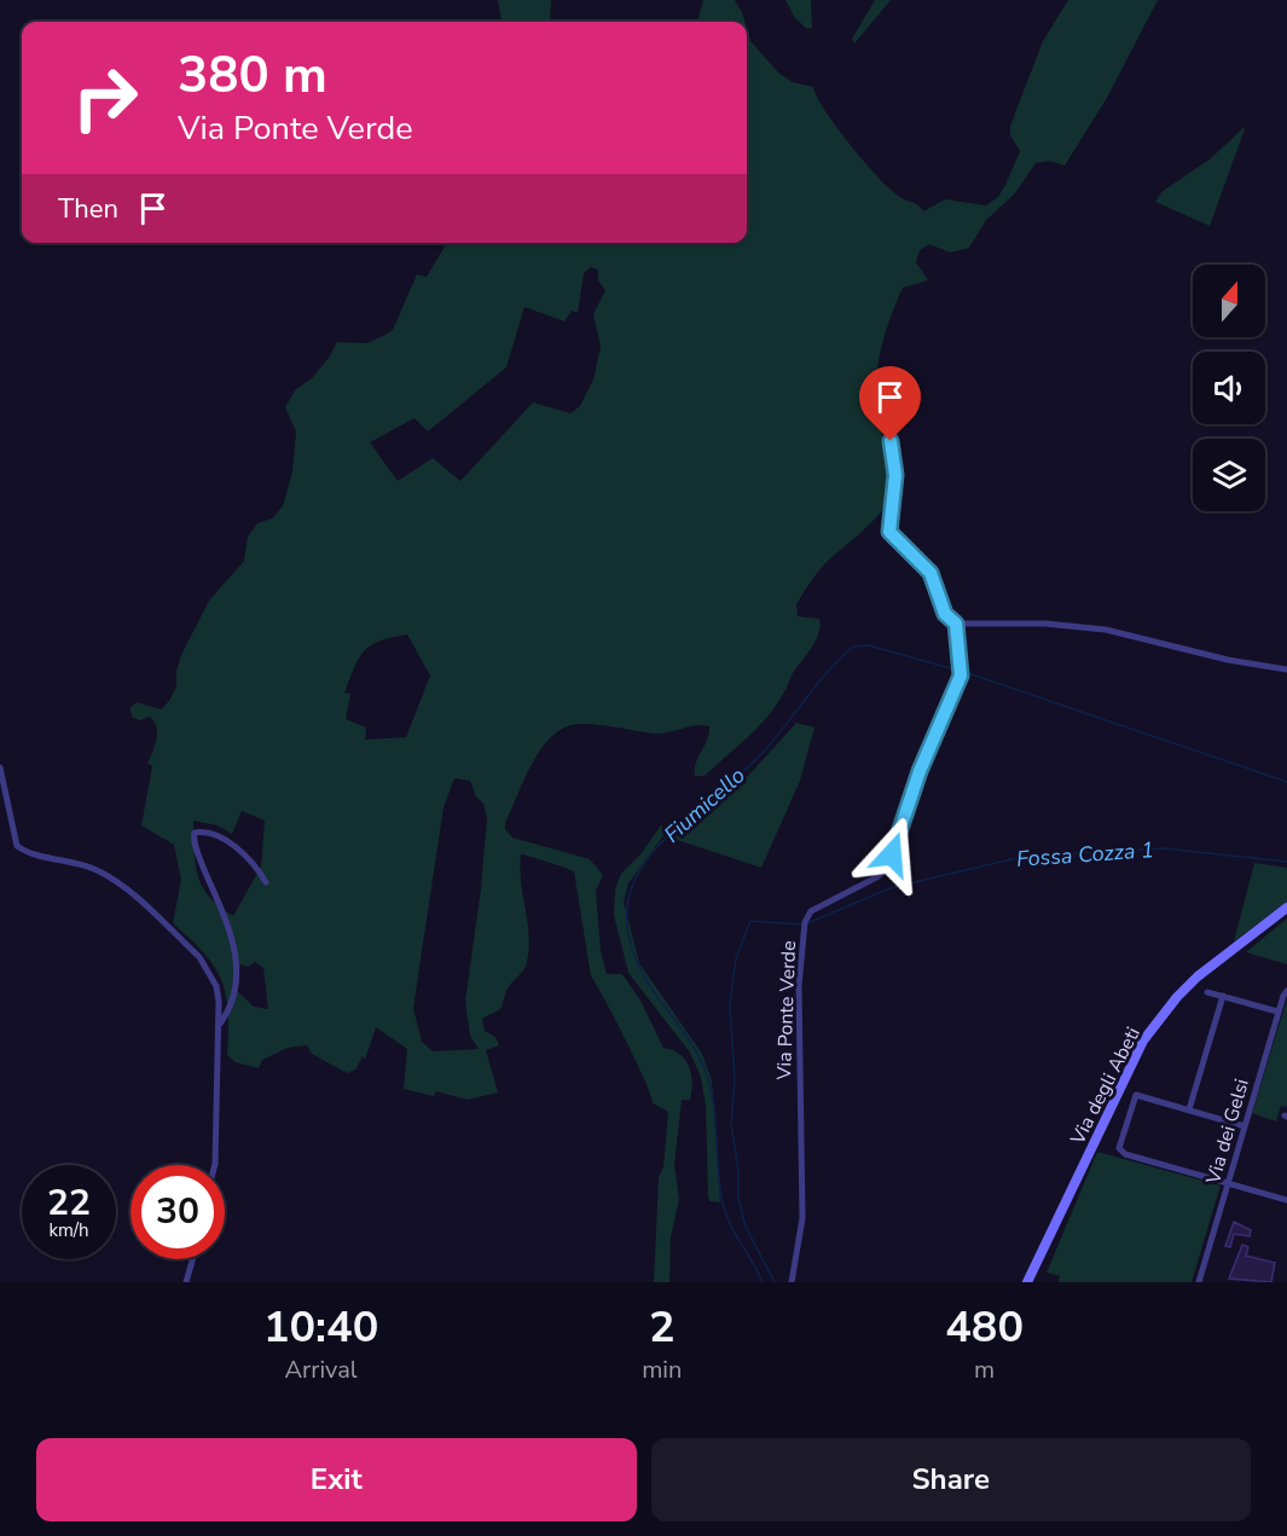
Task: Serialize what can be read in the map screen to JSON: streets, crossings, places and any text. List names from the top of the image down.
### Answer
{
  "streets": {
    "street": ["Via Ponte Verde", "Via degli Abeti", "Via dei Gelsi"]
  },
  "water": ["Fiumicello", "Fossa Cozza 1"],
  "north": "top",
  "page": {
    "turn": ["380 m", "Via Ponte Verde"],
    "then": "Then",
    "speed": "22 km/h",
    "limit": "30",
    "eta": [
      "10:40",
      "Arrival",
      "2",
      "min",
      "480",
      "m"
    ],
    "buttons": ["Exit", "Share"]
  }
}
